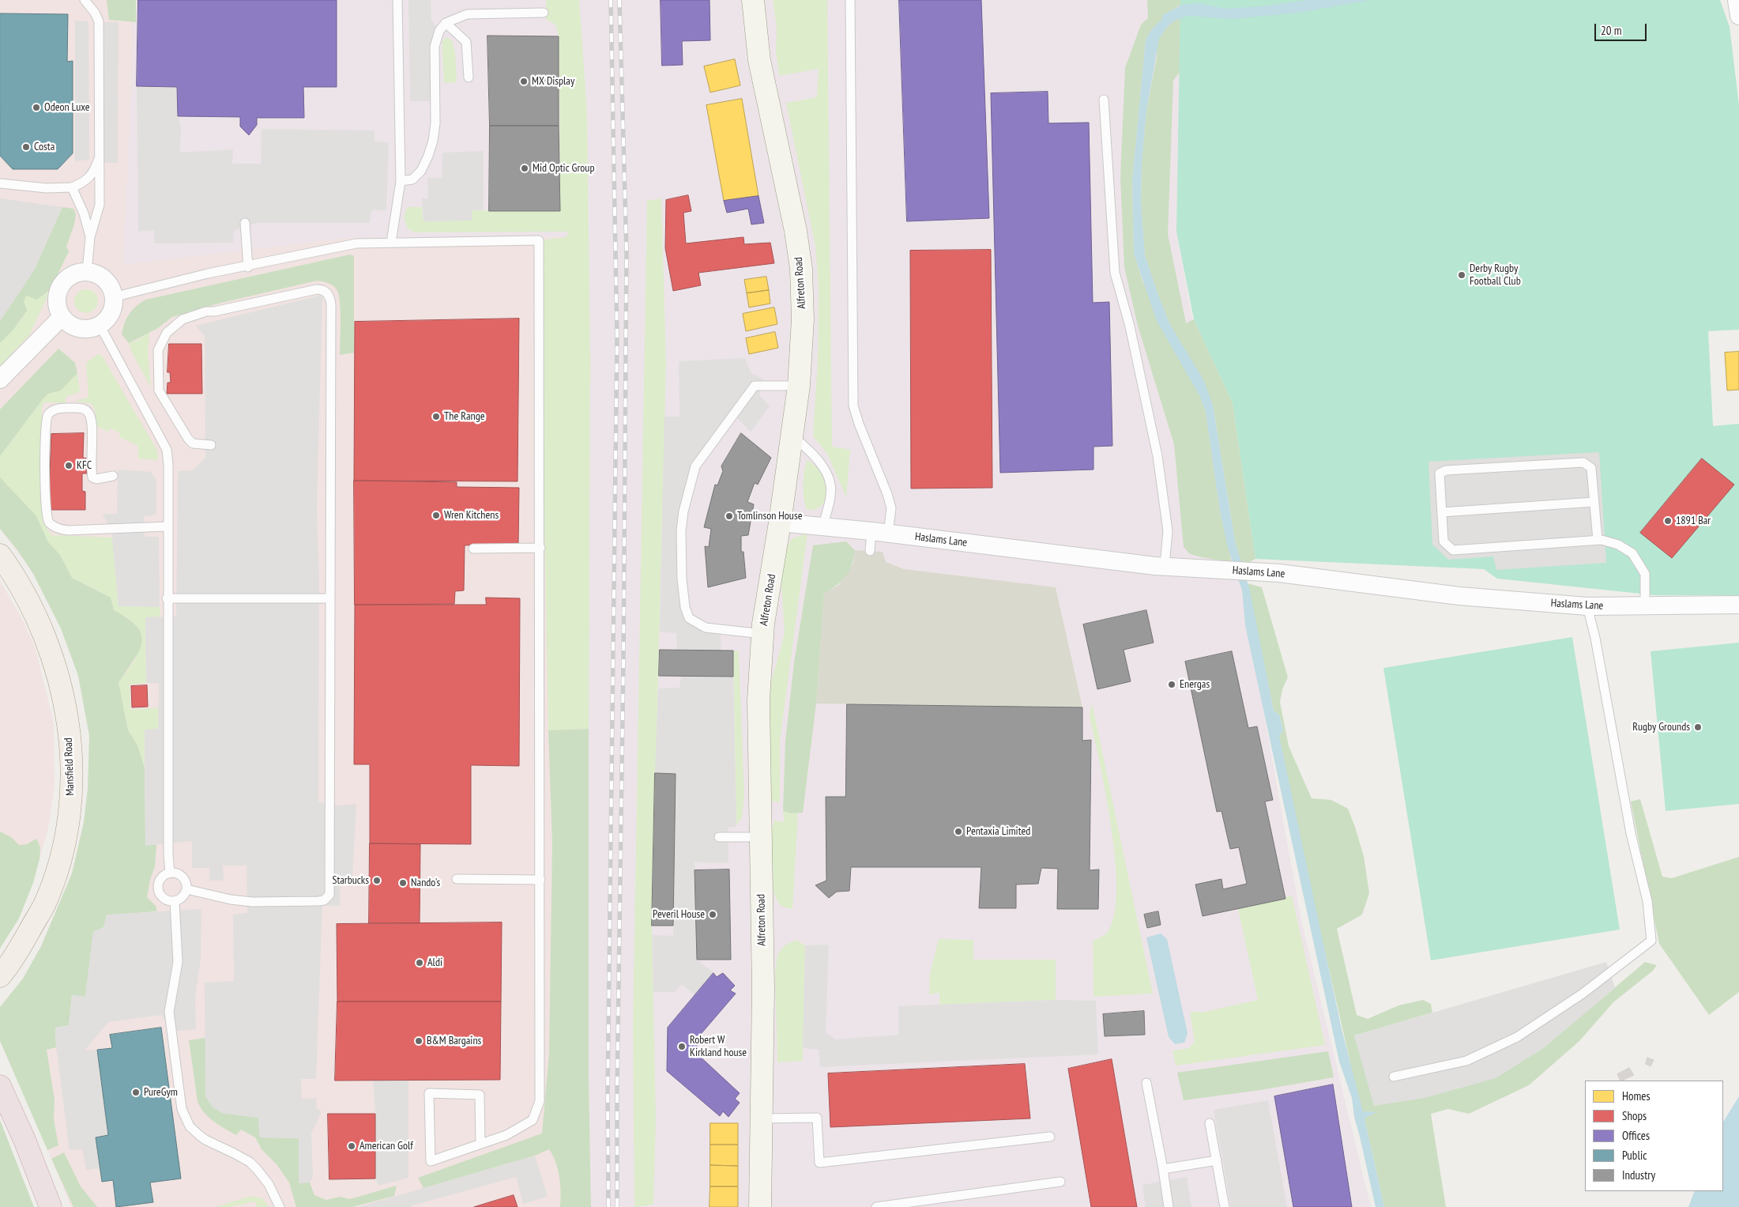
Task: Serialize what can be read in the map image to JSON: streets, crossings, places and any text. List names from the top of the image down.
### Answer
{
  "streets": {
    "main road": ["Mansfield Road"],
    "street": ["Alfreton Road", "Haslams Lane"]
  },
  "crossings": [
    ["Alfreton Road", "Haslams Lane"]
  ],
  "places": [
    "MX Display",
    "Odeon Luxe",
    "Costa",
    "Mid Optic Group",
    "Derby Rugby Football Club",
    "The Range",
    "KFC",
    "Wren Kitchens",
    "Tomlinson House",
    "1891 Bar",
    "Energas",
    "Rugby Grounds",
    "Pentaxia Limited",
    "Starbucks",
    "Nando's",
    "Peveril House",
    "Aldi",
    "B&M Bargains",
    "Robert W Kirkland house",
    "PureGym",
    "American Golf"
  ],
  "legend": [
    "Homes",
    "Shops",
    "Offices",
    "Public",
    "Industry"
  ],
  "scale_bar": "20 m"
}
